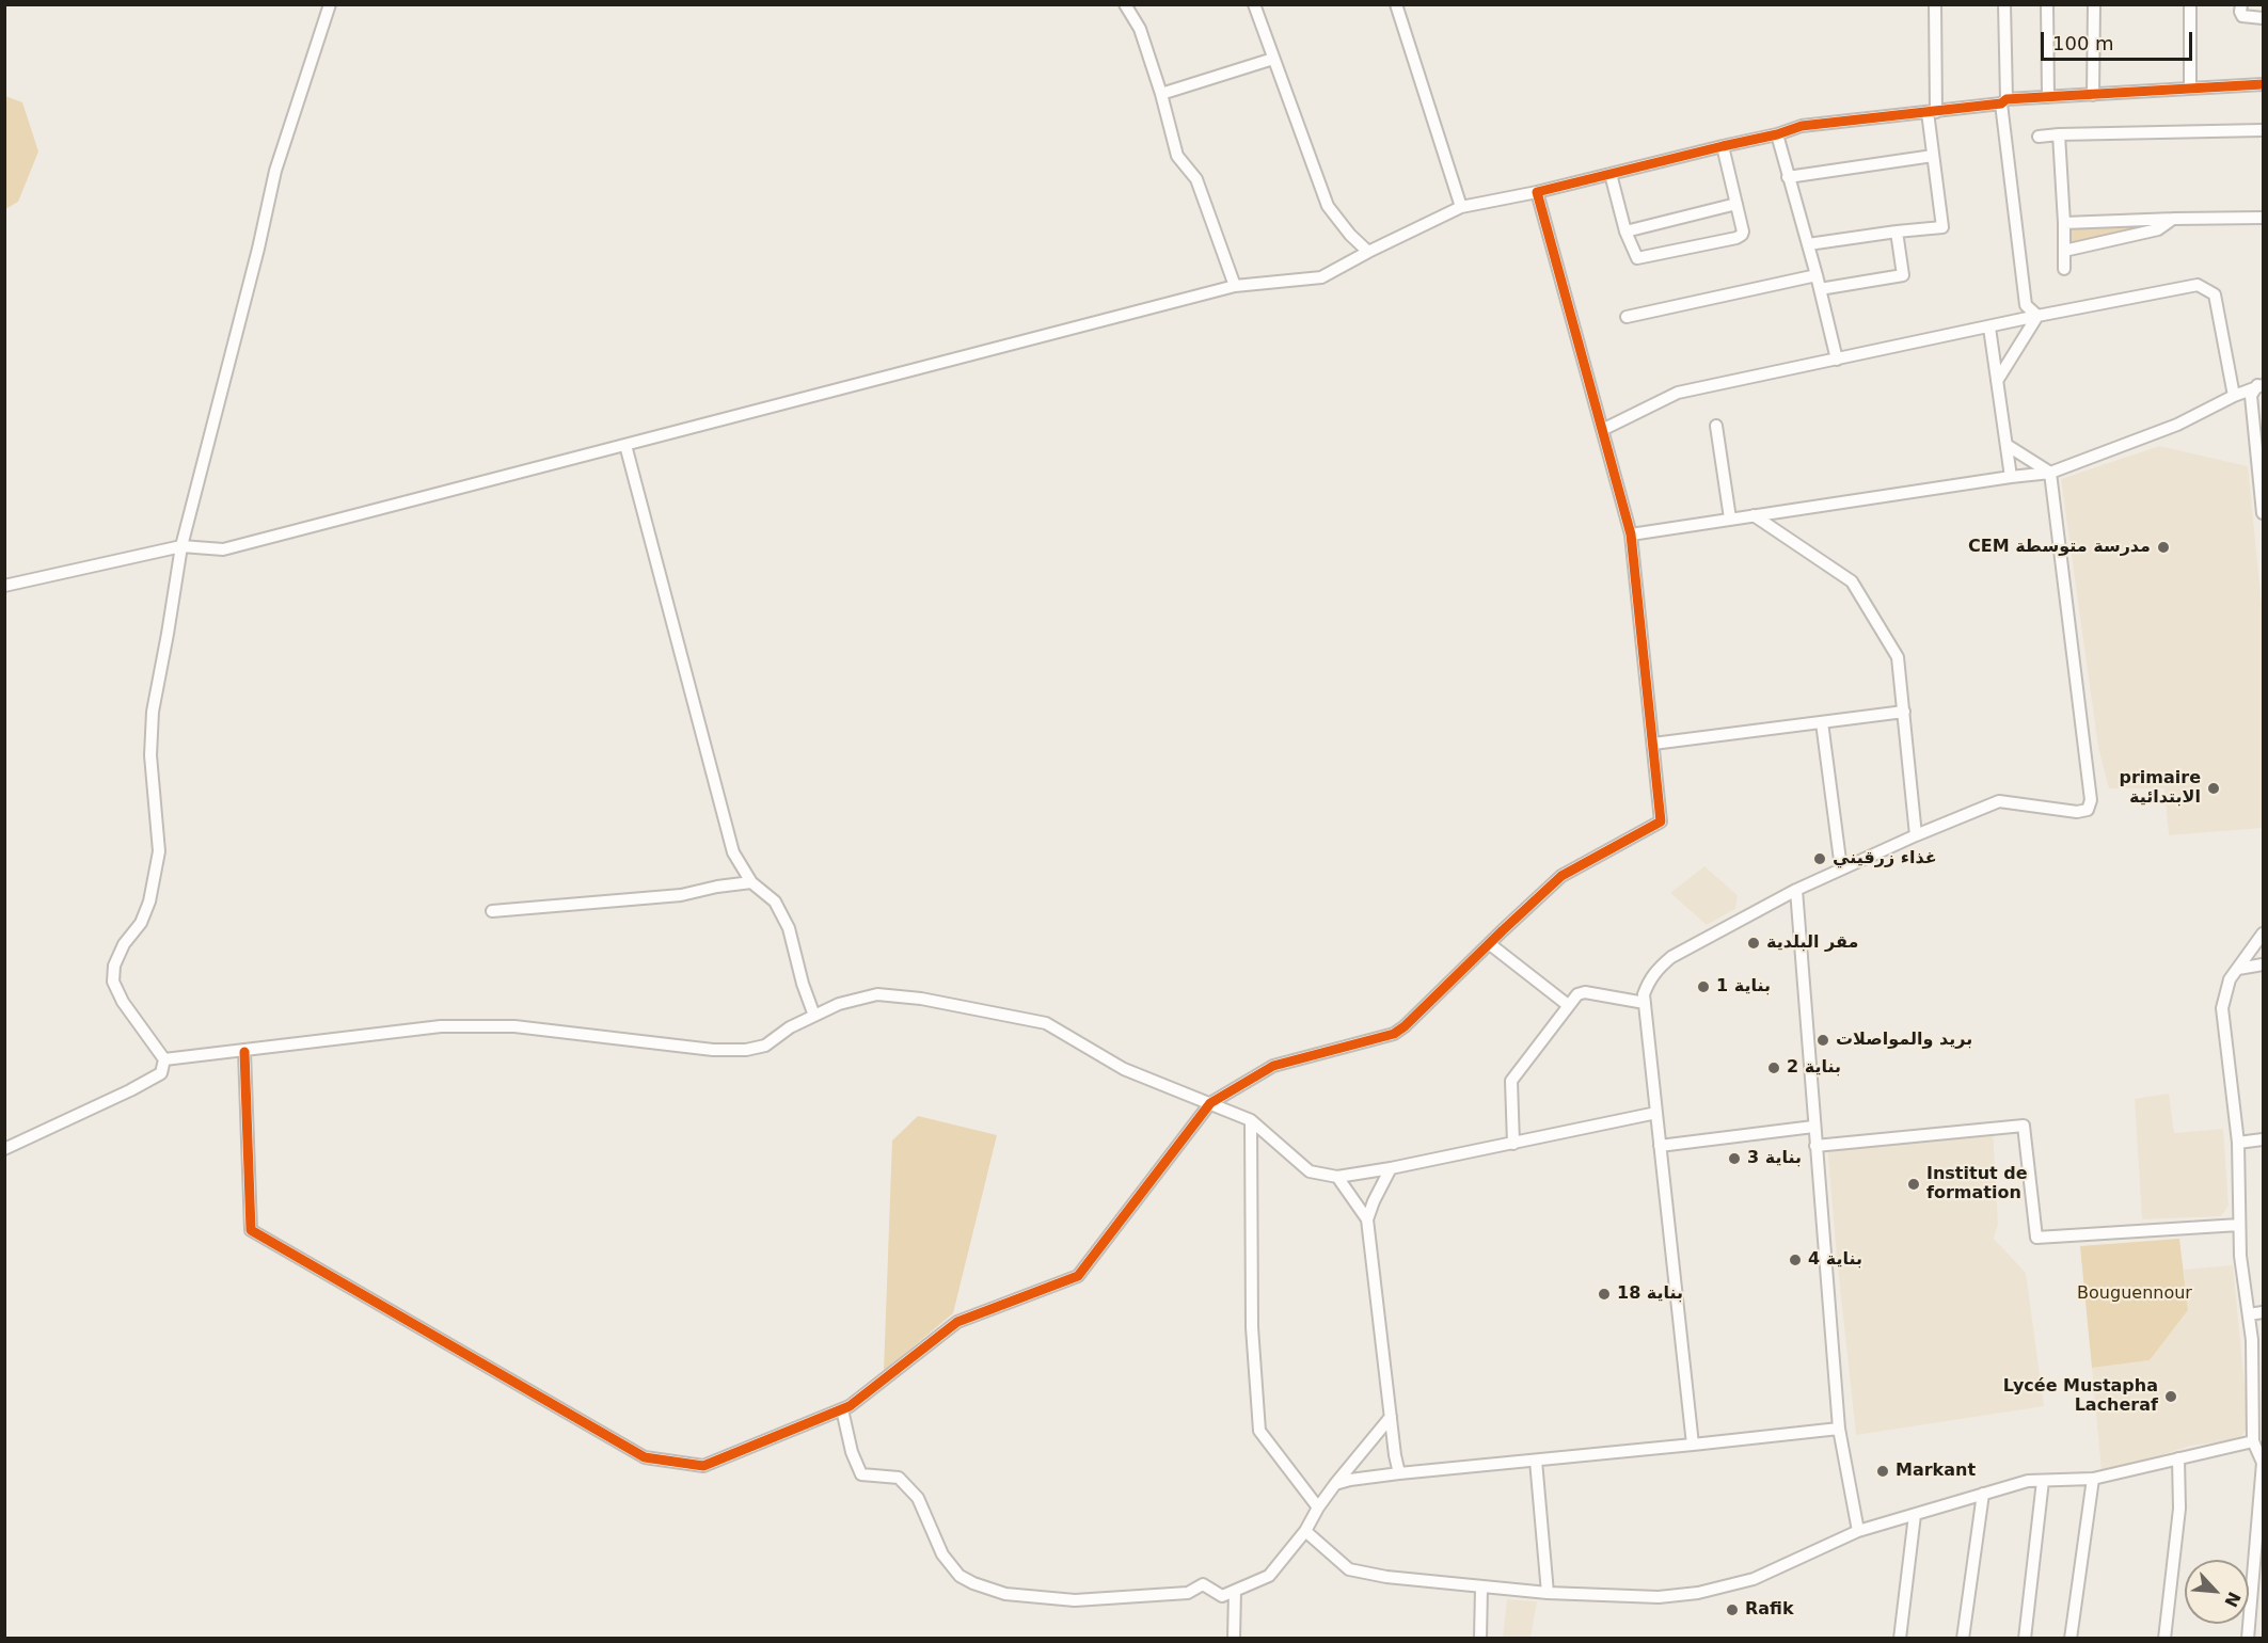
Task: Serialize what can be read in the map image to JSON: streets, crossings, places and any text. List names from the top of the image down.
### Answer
{
  "parks": ["Bouguennour"],
  "places": [
    "CEM مدرسة متوسطة",
    "primaire الابتدائية",
    "غذاء زرقيني",
    "مقر البلدية",
    "بناية 1",
    "بريد والمواصلات",
    "بناية 2",
    "بناية 3",
    "Institut de formation",
    "بناية 4",
    "بناية 18",
    "Lycée Mustapha Lacheraf",
    "Markant",
    "Rafik"
  ],
  "scale_bar": "100 m",
  "north": "bottom right"
}
